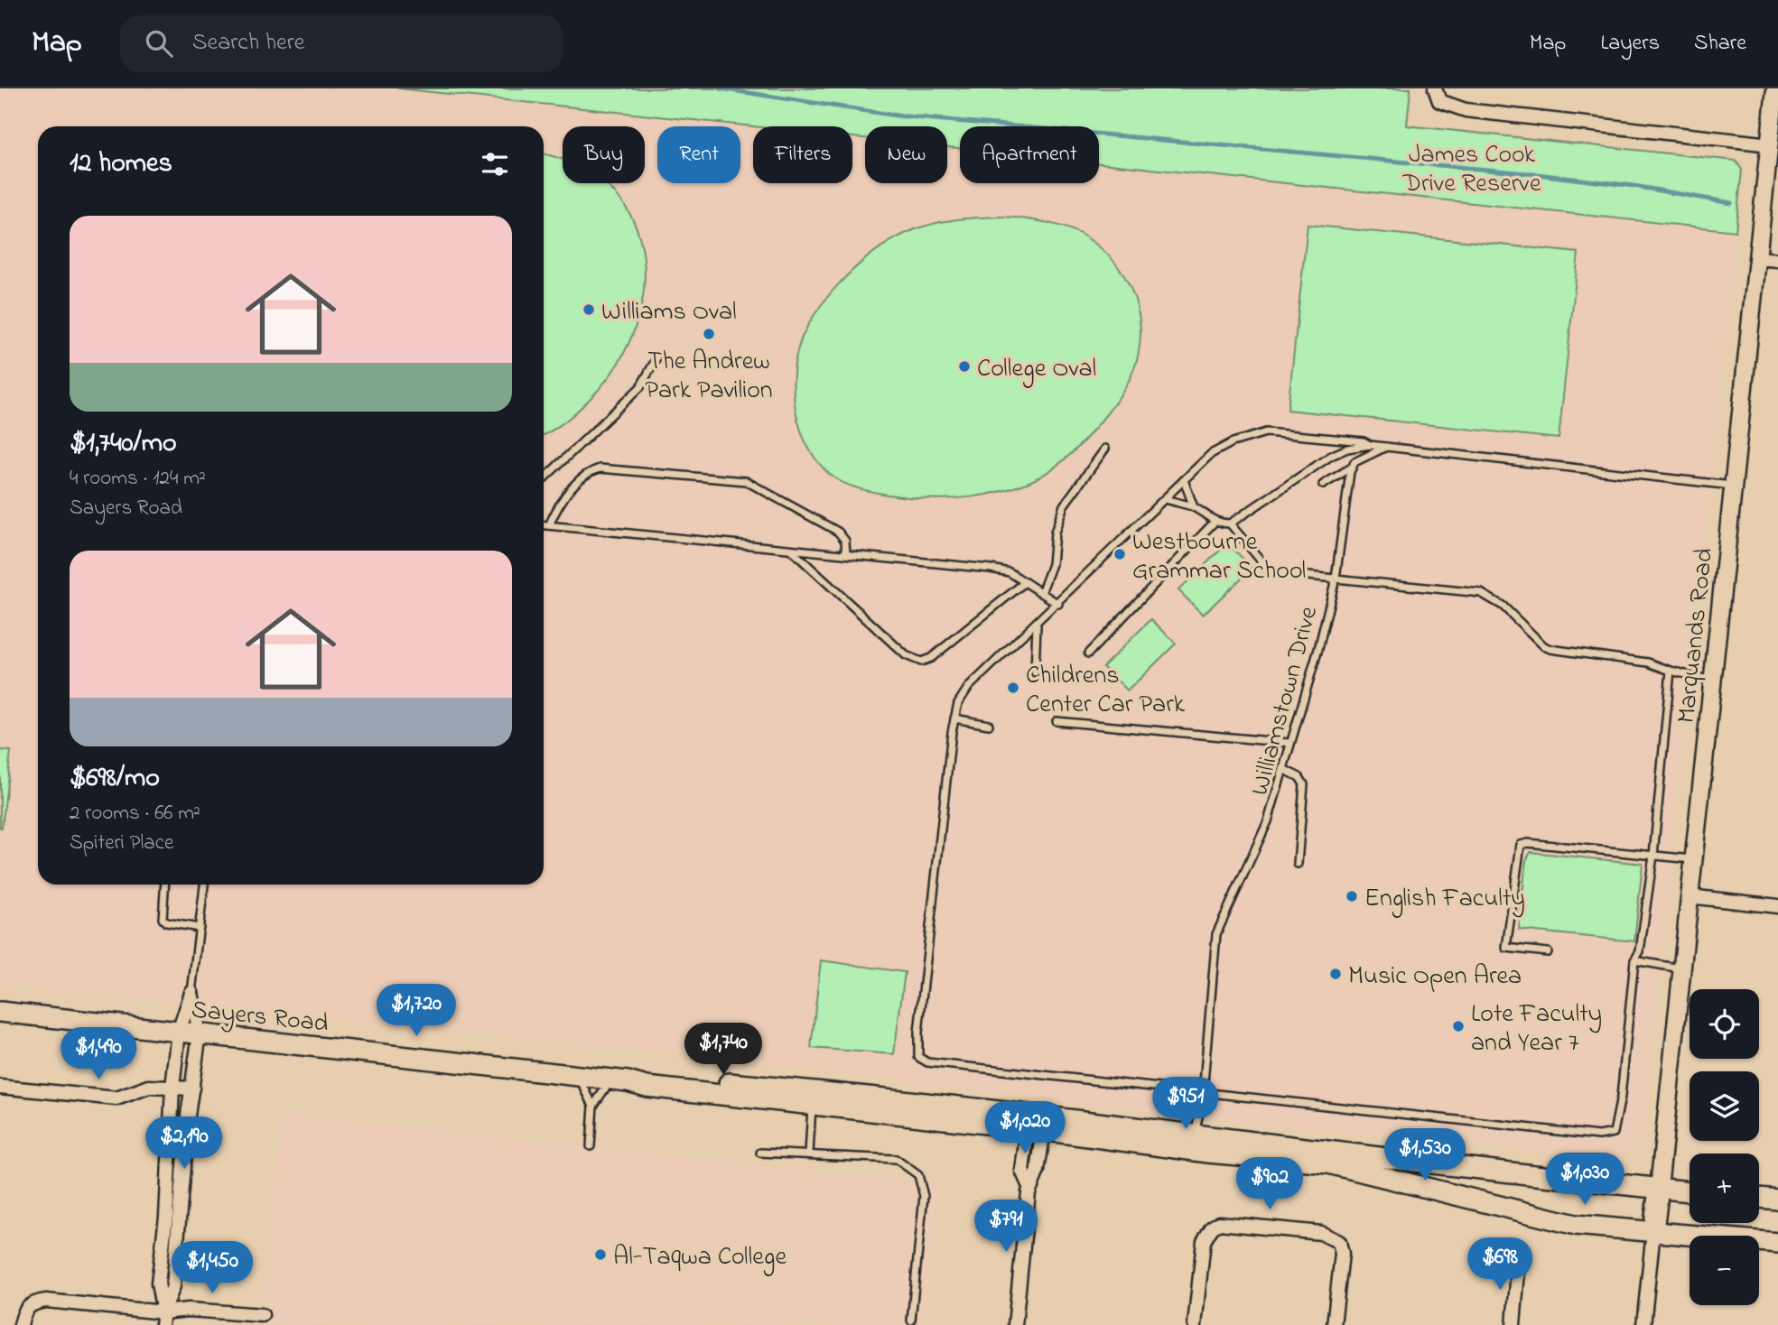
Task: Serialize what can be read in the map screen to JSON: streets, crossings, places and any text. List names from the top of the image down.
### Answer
{
  "streets": {
    "main road": ["Sayers Road"],
    "street": ["Marquands Road"],
    "lane": ["Williamstown Drive"]
  },
  "crossings": [
    ["Marquands Road", "Sayers Road"],
    ["Williamstown Drive", "Sayers Road"]
  ],
  "parks": ["James Cook Drive Reserve"],
  "places": [
    "Williams Oval",
    "The Andrew Park Pavilion",
    "College Oval",
    "Westbourne Grammar School",
    "Childrens Center Car Park",
    "English Faculty",
    "Music Open Area",
    "Lote Faculty and Year 7",
    "Al-Taqwa College"
  ],
  "page": {
    "header": "Map",
    "search": "Search here",
    "nav": ["Map", "Layers", "Share"],
    "chip": [
      "Buy",
      "Rent",
      "Filters",
      "New",
      "Apartment"
    ],
    "heading": "12 homes",
    "list": [
      {
        "name": "$1,740/mo",
        "note": "4 rooms · 124 m² · Sayers Road"
      },
      {
        "name": "$698/mo",
        "note": "2 rooms · 66 m² · Spiteri Place"
      }
    ],
    "price": [
      "$1,720",
      "$1,740",
      "$1,490",
      "$951",
      "$1,020",
      "$2,190",
      "$1,530",
      "$1,030",
      "$902",
      "$791",
      "$698",
      "$1,450"
    ],
    "map_buttons": ["+", "−"]
  }
}
